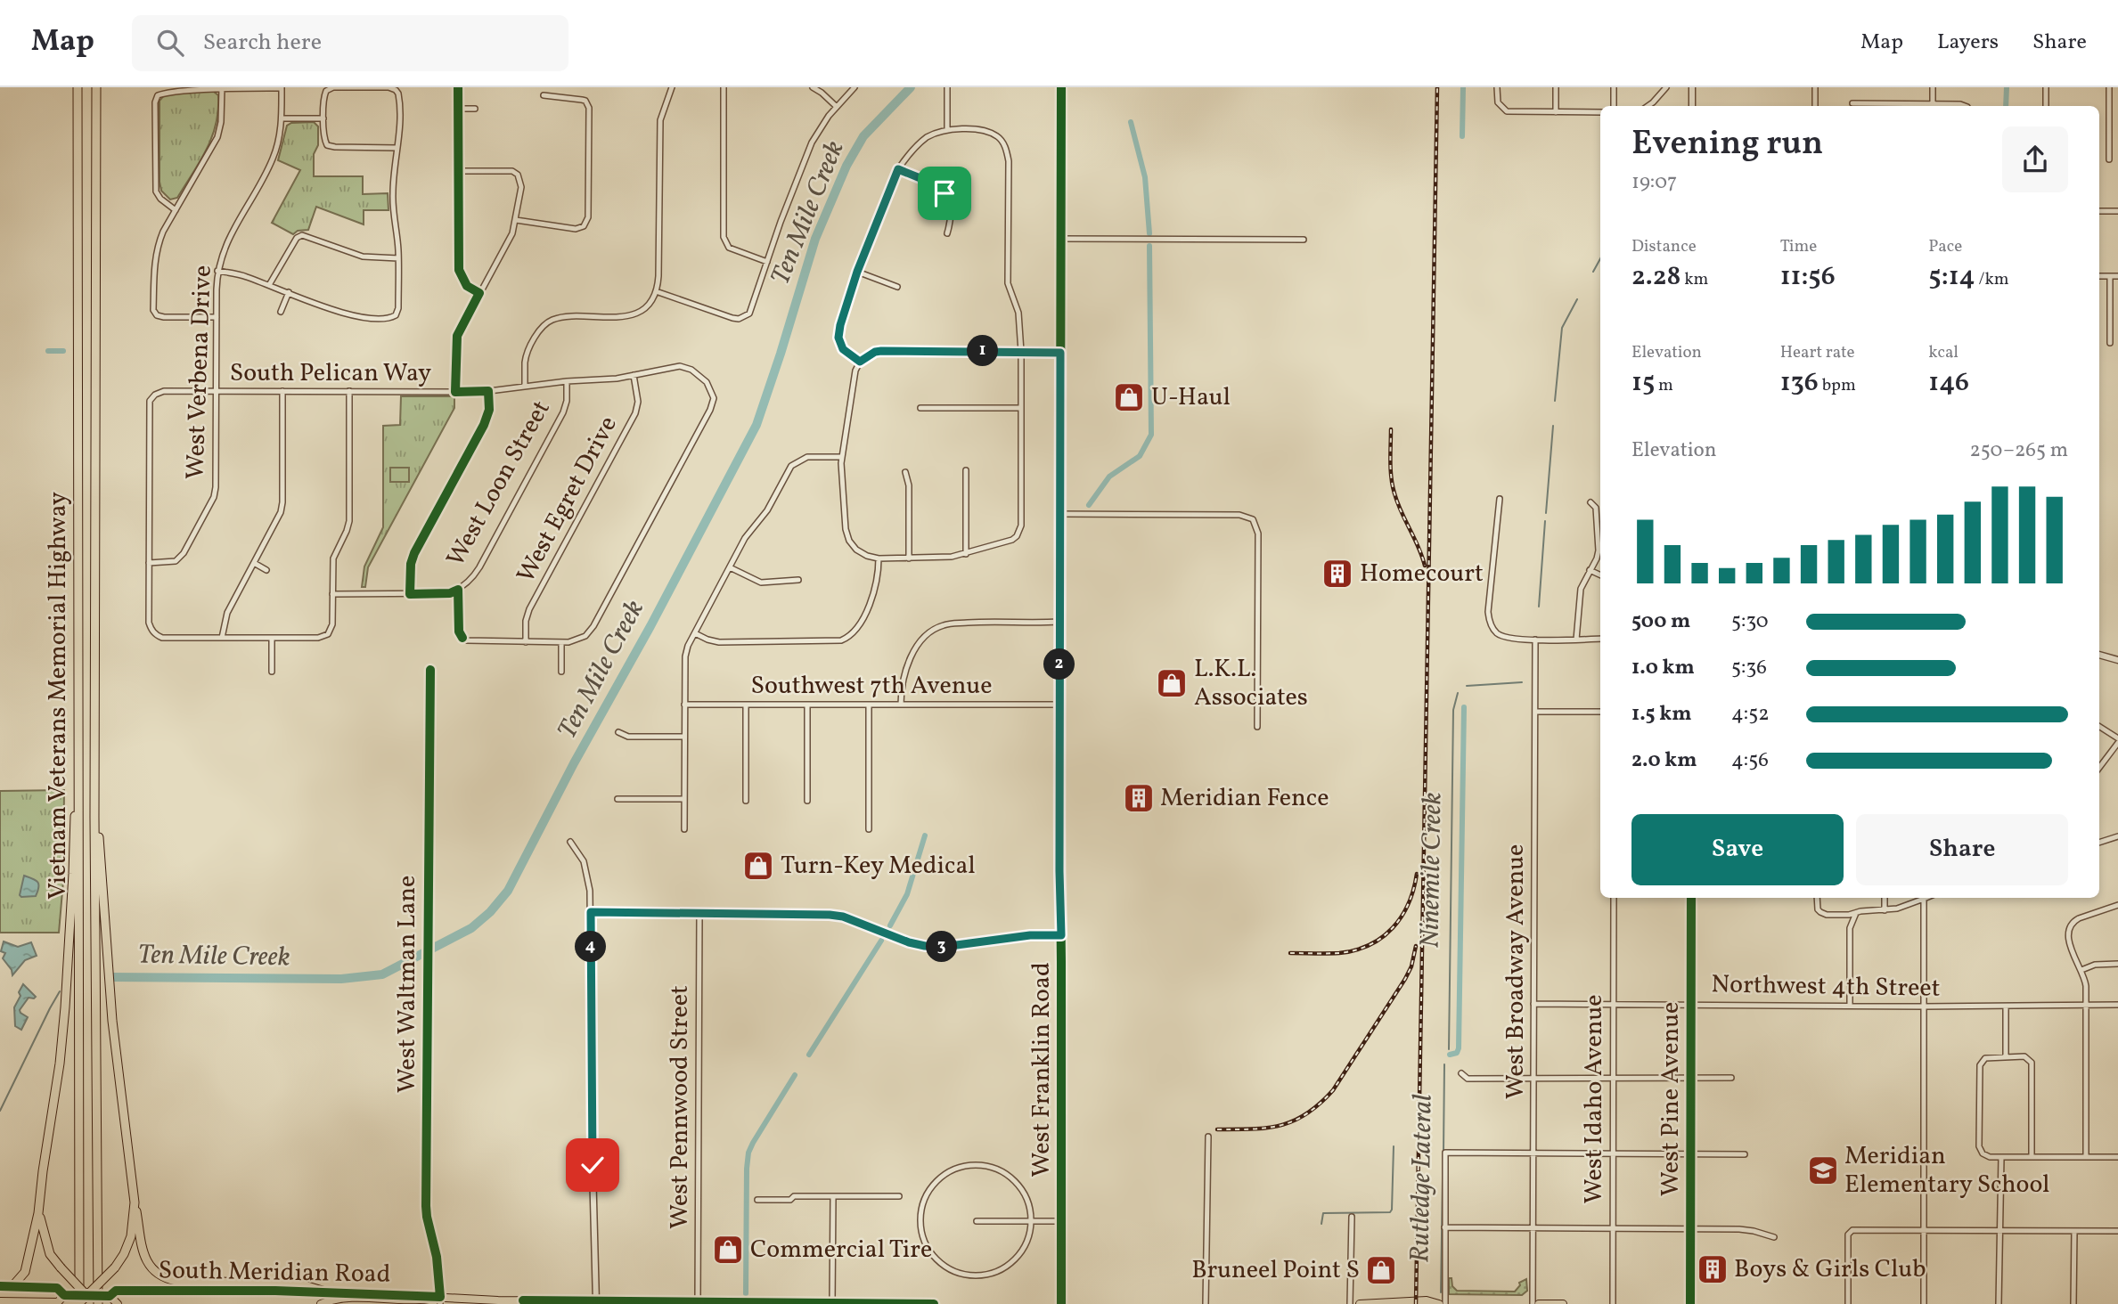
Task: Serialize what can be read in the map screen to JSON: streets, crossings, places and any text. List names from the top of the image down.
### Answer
{
  "streets": {
    "highway": ["Vietnam Veterans Memorial Highway"],
    "main road": ["West Franklin Road", "South Meridian Road"],
    "street": [
      "West Verbena Drive",
      "South Pelican Way",
      "West Loon Street",
      "West Egret Drive",
      "Southwest 7th Avenue",
      "West Broadway Avenue",
      "West Waltman Lane",
      "Northwest 4th Street",
      "West Idaho Avenue",
      "West Pine Avenue",
      "West Pennwood Street"
    ]
  },
  "crossings": [
    ["West Verbena Drive", "South Pelican Way"],
    ["South Pelican Way", "West Loon Street"],
    ["South Pelican Way", "West Egret Drive"],
    ["West Loon Street", "West Egret Drive"],
    ["Southwest 7th Avenue", "West Franklin Road"],
    ["West Broadway Avenue", "Northwest 4th Street"],
    ["West Waltman Lane", "South Meridian Road"],
    ["Northwest 4th Street", "West Idaho Avenue"],
    ["Northwest 4th Street", "West Pine Avenue"],
    ["West Pennwood Street", "South Meridian Road"]
  ],
  "water": ["Ten Mile Creek", "Ninemile Creek", "Rutledge Lateral"],
  "places": {
    "shop": [
      "U-Haul",
      "L.K.L. Associates",
      "Turn-Key Medical",
      "Commercial Tire",
      "Bruneel Point S"
    ],
    "building": ["Homecourt", "Meridian Fence", "Boys & Girls Club"],
    "school or university": ["Meridian Elementary School"]
  },
  "page": {
    "header": "Map",
    "search": "Search here",
    "nav": ["Map", "Layers", "Share"],
    "heading": ["Evening run", "19:07"],
    "stats": [
      ["Distance", "2.28 km"],
      ["Time", "11:56"],
      ["Pace", "5:14 /km"],
      ["Elevation", "15 m"],
      ["Heart rate", "136 bpm"],
      ["kcal", "146"]
    ],
    "pins": [
      "1",
      "2",
      "3",
      "4"
    ],
    "chart": ["Elevation", "250–265 m"],
    "list": [
      {
        "name": "500 m",
        "note": "5:30"
      },
      {
        "name": "1.0 km",
        "note": "5:36"
      },
      {
        "name": "1.5 km",
        "note": "4:52"
      },
      {
        "name": "2.0 km",
        "note": "4:56"
      }
    ],
    "buttons": ["Save", "Share"]
  }
}
